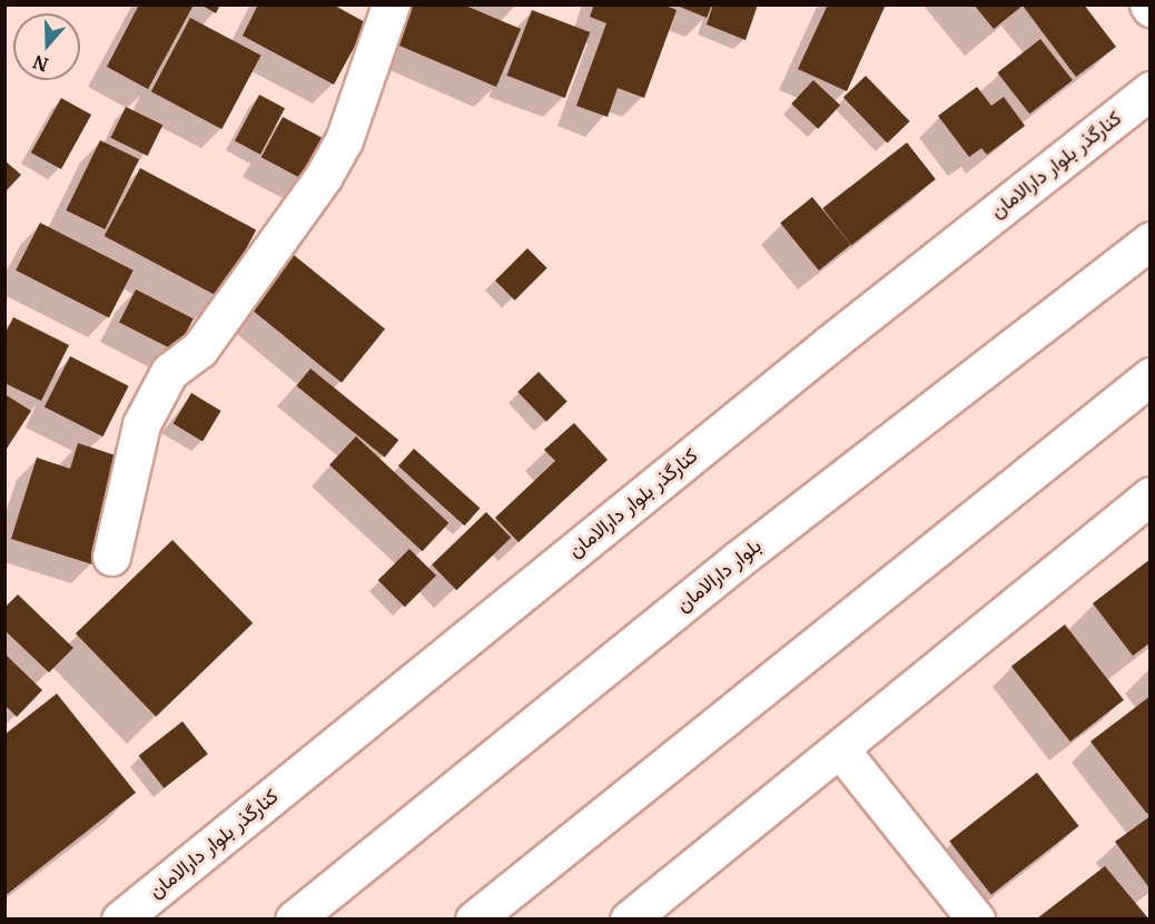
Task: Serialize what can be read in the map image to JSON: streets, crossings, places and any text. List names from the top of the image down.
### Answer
{
  "streets": {
    "street": ["کنارگذر بلوار دارالامان", "بلوار دارالامان"]
  },
  "north": "bottom"
}
